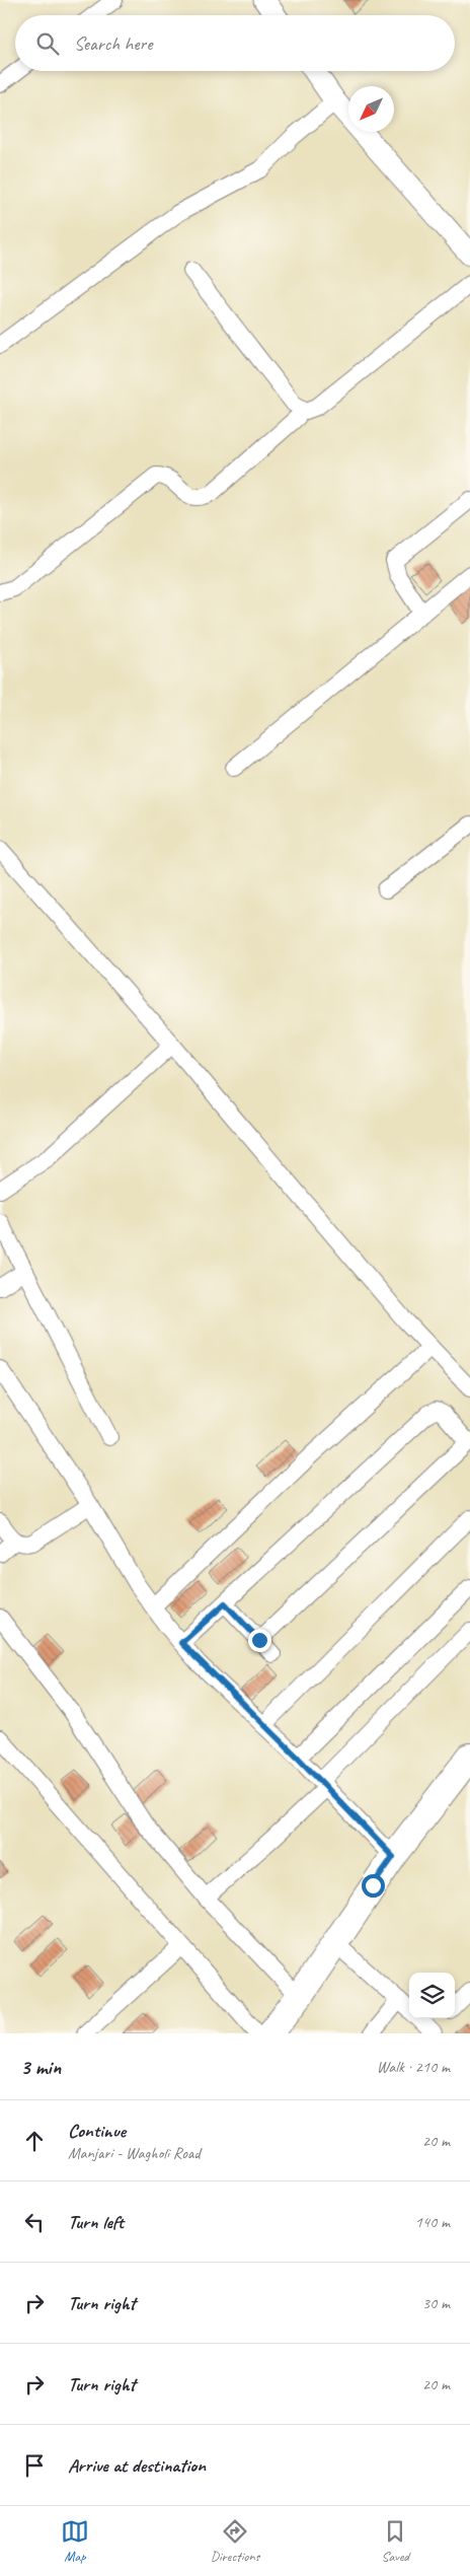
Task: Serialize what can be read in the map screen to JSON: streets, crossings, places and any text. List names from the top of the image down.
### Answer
{
  "north": "bottom left",
  "page": {
    "search": "Search here",
    "heading": ["3 min", "Walk · 210 m"],
    "list": [
      ["Continue", "Manjari - Wagholi Road", "20 m"],
      ["Turn left", "140 m"],
      ["Turn right", "30 m"],
      ["Turn right", "20 m"],
      "Arrive at destination"
    ],
    "nav": ["Map", "Directions", "Saved"]
  }
}
